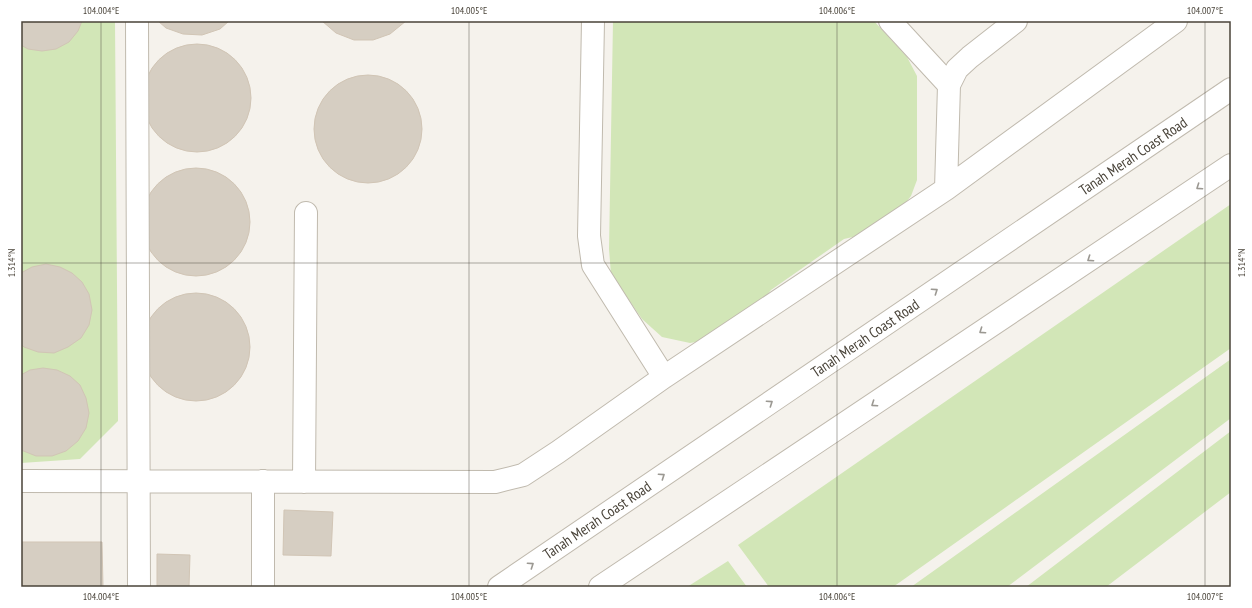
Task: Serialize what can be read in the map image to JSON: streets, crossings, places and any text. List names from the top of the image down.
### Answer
{
  "streets": {
    "street": ["Tanah Merah Coast Road"]
  },
  "coordinates": [
    "104.004°E",
    "104.005°E",
    "104.006°E",
    "104.007°E",
    "1.314°N"
  ]
}
